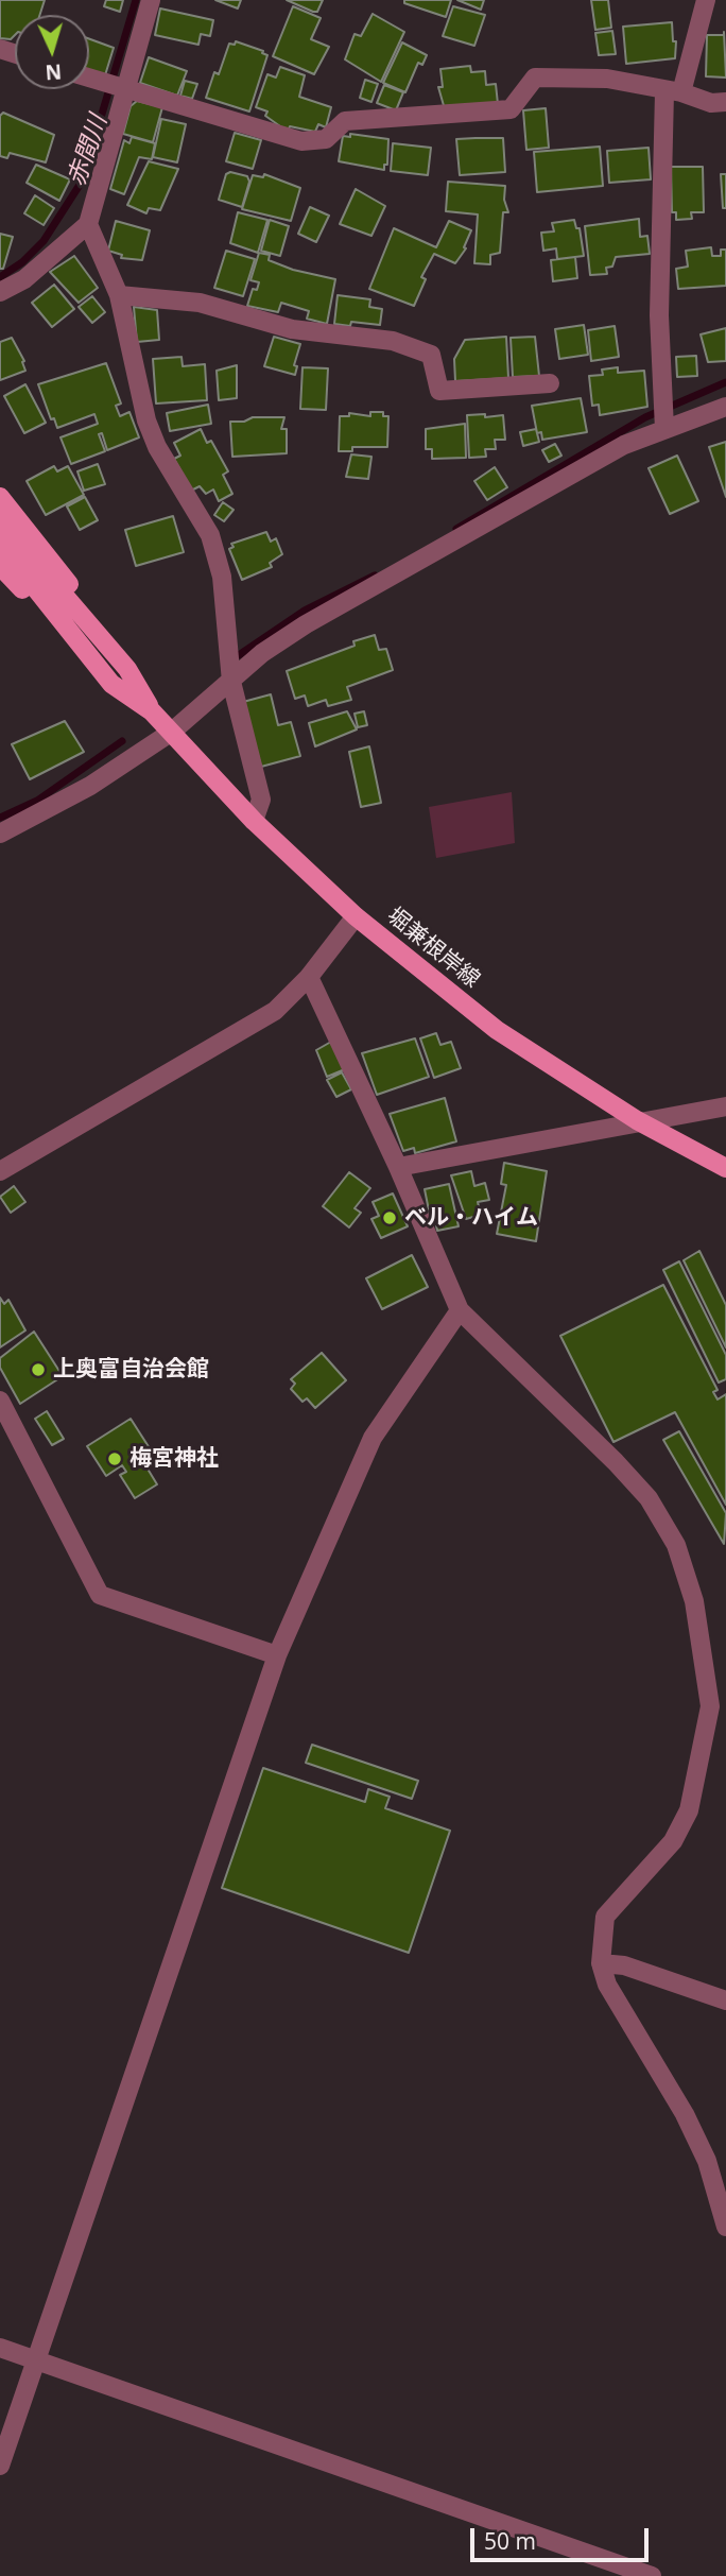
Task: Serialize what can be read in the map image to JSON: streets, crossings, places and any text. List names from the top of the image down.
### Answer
{
  "streets": {
    "main road": ["堀兼根岸線"]
  },
  "water": ["赤間川"],
  "places": ["ベル・ハイム", "上奥富自治会館", "梅宮神社"],
  "scale_bar": "50 m",
  "north": "bottom"
}
